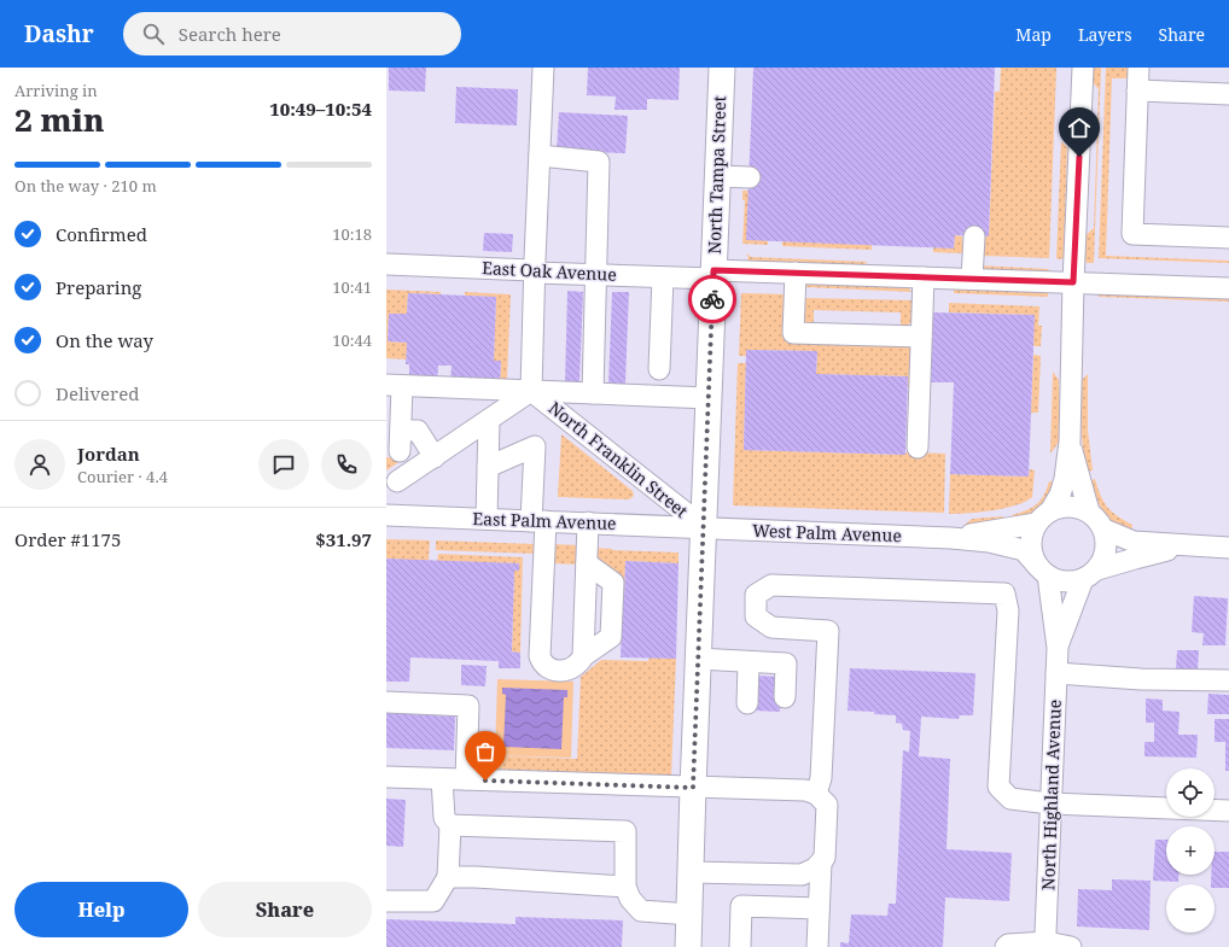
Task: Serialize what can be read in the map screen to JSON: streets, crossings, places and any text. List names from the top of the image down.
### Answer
{
  "streets": {
    "main road": ["North Tampa Street"],
    "street": [
      "East Oak Avenue",
      "North Franklin Street",
      "East Palm Avenue",
      "West Palm Avenue",
      "North Highland Avenue"
    ]
  },
  "crossings": [
    ["North Tampa Street", "East Oak Avenue"],
    ["North Tampa Street", "North Franklin Street"],
    ["North Tampa Street", "East Palm Avenue"],
    ["North Tampa Street", "West Palm Avenue"],
    ["East Oak Avenue", "North Franklin Street"],
    ["North Franklin Street", "East Palm Avenue"],
    ["North Franklin Street", "West Palm Avenue"],
    ["East Palm Avenue", "West Palm Avenue"],
    ["West Palm Avenue", "North Highland Avenue"]
  ],
  "page": {
    "header": "Dashr",
    "search": "Search here",
    "nav": ["Map", "Layers", "Share"],
    "heading": ["2 min", "Arriving in", "10:49–10:54"],
    "panel": [
      "Jordan",
      "Courier · 4.4",
      "Order #1175",
      "$31.97"
    ],
    "bar": "On the way · 210 m",
    "list": [
      ["Confirmed", "10:18"],
      ["Preparing", "10:41"],
      ["On the way", "10:44"],
      "Delivered"
    ],
    "map_buttons": ["+", "−"],
    "buttons": ["Help", "Share"]
  }
}
